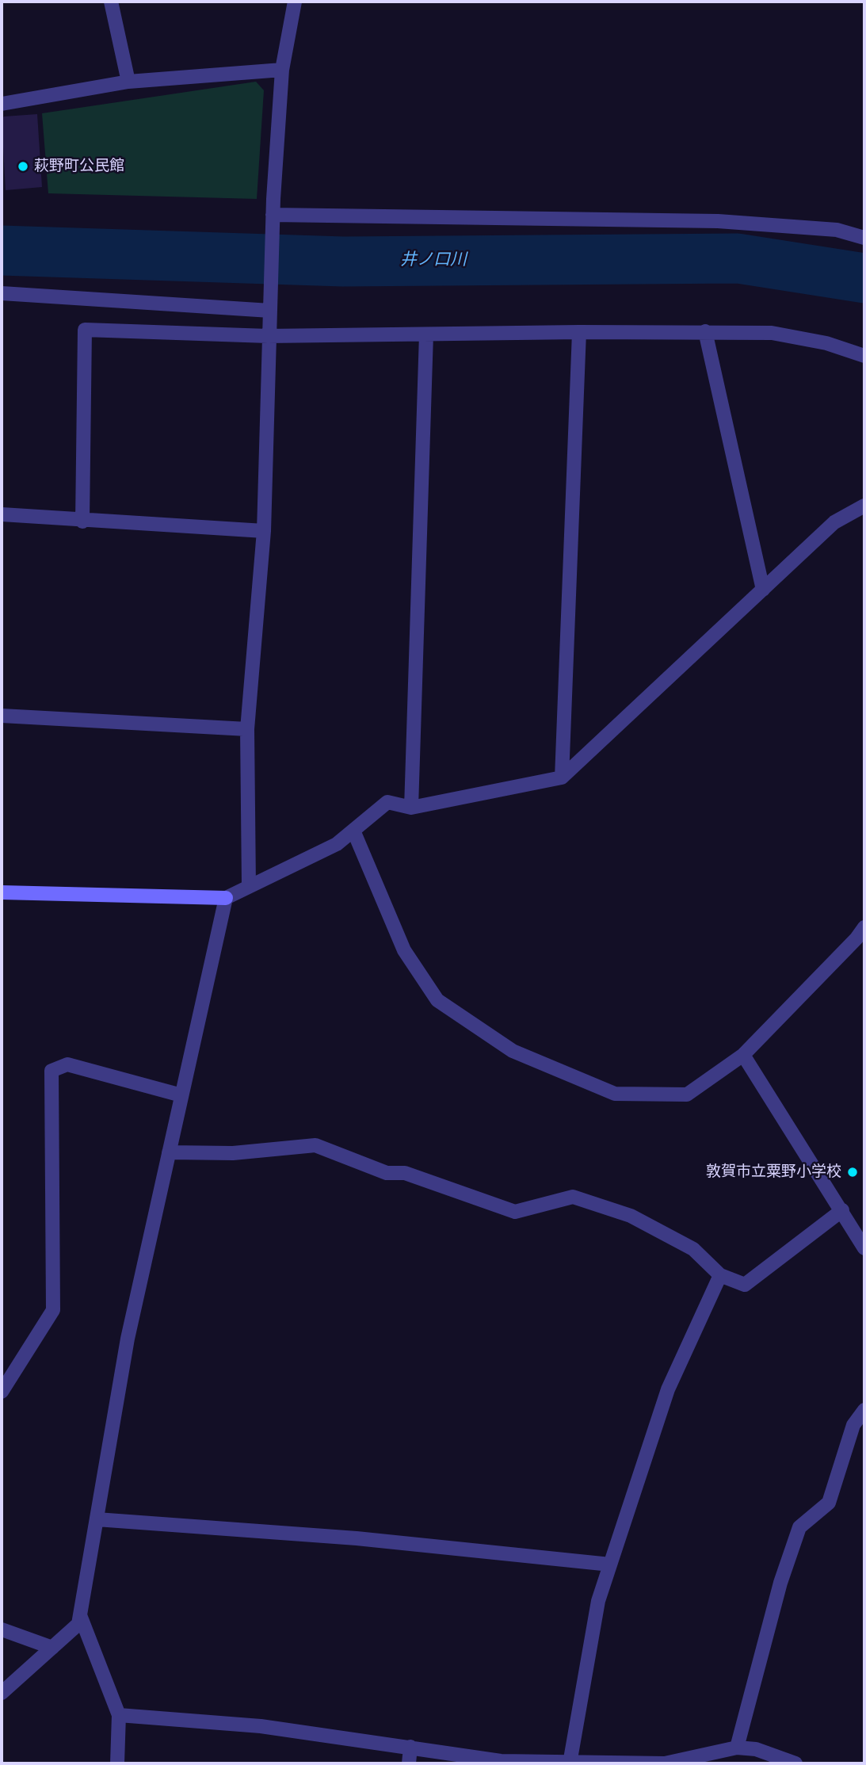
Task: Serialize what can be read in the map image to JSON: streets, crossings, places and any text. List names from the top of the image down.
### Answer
{
  "water": ["井ノ口川"],
  "places": ["萩野町公民館", "敦賀市立粟野小学校"]
}
